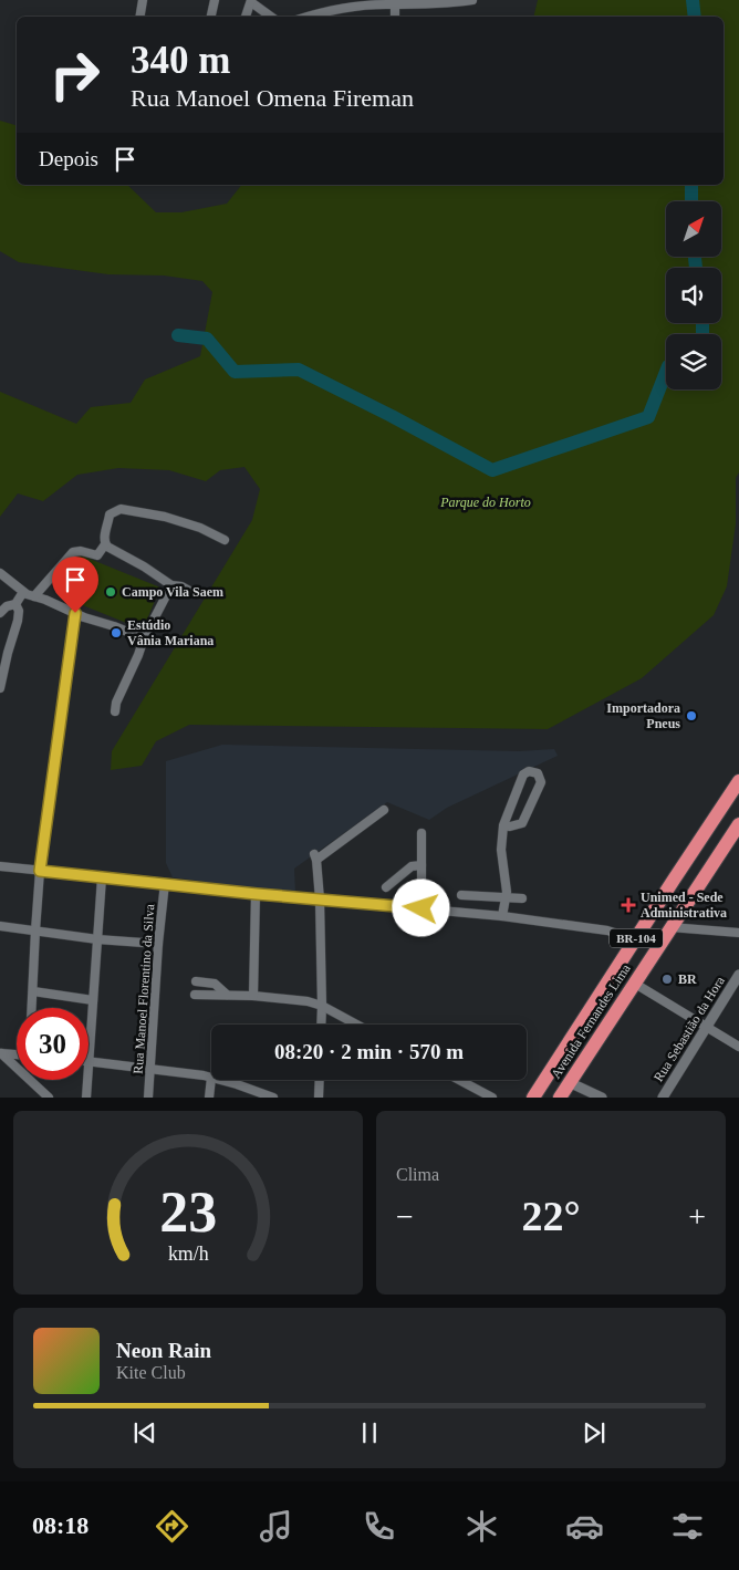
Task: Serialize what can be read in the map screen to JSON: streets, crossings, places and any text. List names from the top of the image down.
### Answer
{
  "streets": {
    "highway": ["BR-104", "Avenida Fernandes Lima"],
    "street": ["Rua Manoel Florentino da Silva", "Rua Sebastião da Hora"]
  },
  "parks": ["Parque do Horto"],
  "places": {
    "other": [
      "Campo Vila Saem",
      "Estúdio Vânia Mariana",
      "Importadora Pneus",
      "BR"
    ],
    "health": ["Unimed - Sede Administrativa"]
  },
  "north": "top right",
  "page": {
    "turn": ["340 m", "Rua Manoel Omena Fireman"],
    "then": "Depois",
    "limit": "30",
    "trip": "08:20 · 2 min · 570 m",
    "tile": "Clima",
    "heat": ["−", "22°", "+"],
    "song": ["Neon Rain", "Kite Club"],
    "tabs": "08:18",
    "gauge": ["23", "km/h"]
  }
}
